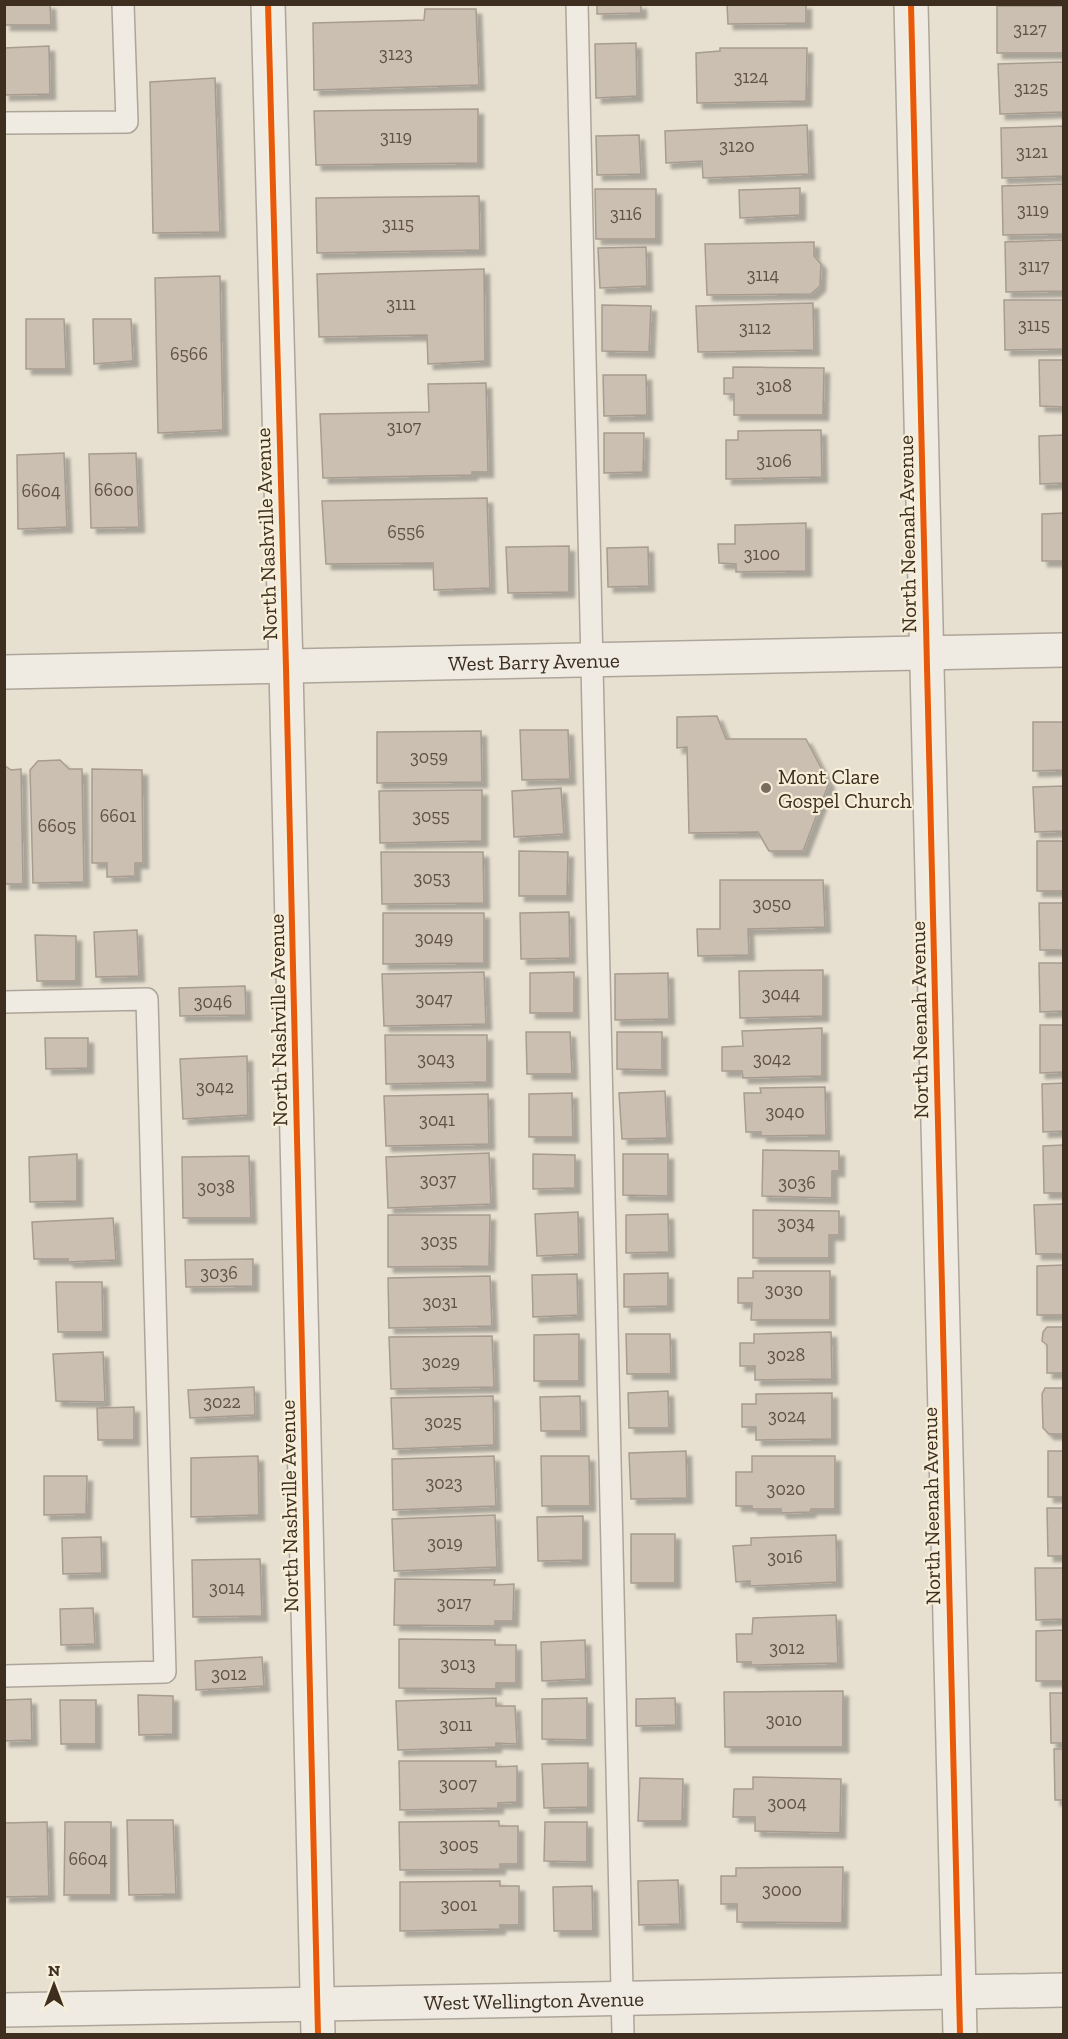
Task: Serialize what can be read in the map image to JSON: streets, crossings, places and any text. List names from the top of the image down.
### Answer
{
  "streets": {
    "street": [
      "North Nashville Avenue",
      "North Neenah Avenue",
      "West Barry Avenue",
      "West Wellington Avenue"
    ]
  },
  "crossings": [
    ["North Nashville Avenue", "West Barry Avenue"],
    ["North Nashville Avenue", "West Wellington Avenue"],
    ["North Neenah Avenue", "West Barry Avenue"],
    ["North Neenah Avenue", "West Wellington Avenue"]
  ],
  "places": ["Mont Clare Gospel Church"],
  "house_numbers": [
    "3127",
    "3123",
    "3124",
    "3125",
    "3119",
    "3120",
    "3121",
    "3119",
    "3116",
    "3115",
    "3117",
    "3114",
    "3111",
    "3115",
    "3112",
    "6566",
    "3108",
    "3107",
    "3106",
    "6600",
    "6604",
    "6556",
    "3100",
    "3059",
    "6601",
    "3055",
    "6605",
    "3053",
    "3050",
    "3049",
    "3044",
    "3047",
    "3046",
    "3043",
    "3042",
    "3042",
    "3040",
    "3041",
    "3037",
    "3036",
    "3038",
    "3034",
    "3035",
    "3036",
    "3030",
    "3031",
    "3028",
    "3029",
    "3022",
    "3024",
    "3025",
    "3023",
    "3020",
    "3019",
    "3016",
    "3014",
    "3017",
    "3012",
    "3013",
    "3012",
    "3010",
    "3011",
    "3007",
    "3004",
    "3005",
    "6604",
    "3000",
    "3001"
  ],
  "north": "top"
}
